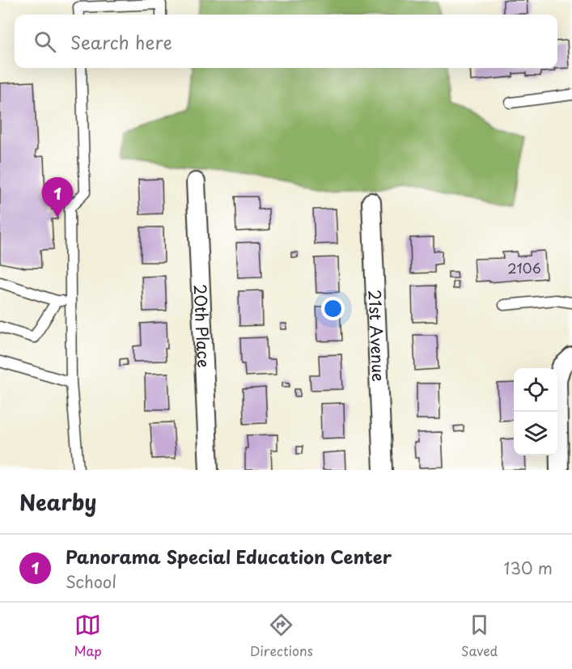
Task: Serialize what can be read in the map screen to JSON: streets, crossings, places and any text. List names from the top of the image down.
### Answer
{
  "streets": {
    "street": ["20th Place", "21st Avenue"]
  },
  "house_numbers": ["2106"],
  "page": {
    "search": "Search here",
    "pins": "1",
    "heading": "Nearby",
    "list": [
      {
        "mark": "1",
        "name": "Panorama Special Education Center",
        "note": "School",
        "value": "130 m"
      }
    ],
    "nav": ["Map", "Directions", "Saved"]
  }
}
